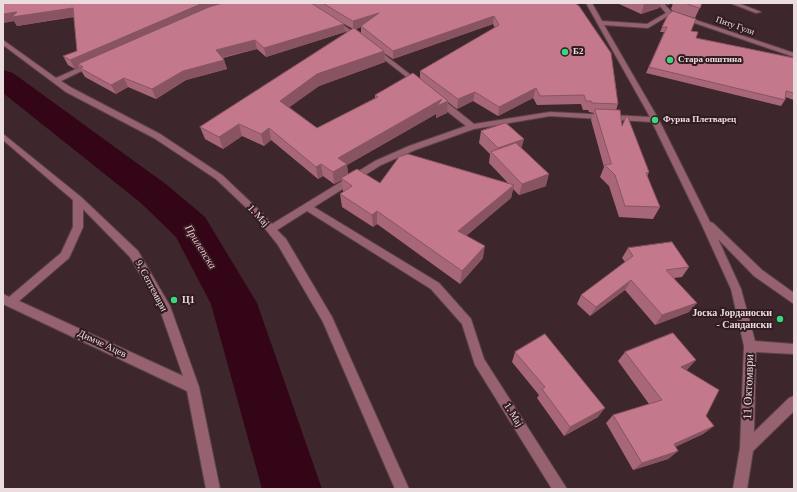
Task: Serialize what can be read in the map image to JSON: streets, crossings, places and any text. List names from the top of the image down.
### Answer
{
  "streets": {
    "street": [
      "Питу Гули",
      "1. Мај",
      "9. Септември",
      "Димче Ацев",
      "11 Октомври"
    ]
  },
  "crossings": [
    ["9. Септември", "Димче Ацев"]
  ],
  "water": ["Прилепска"],
  "places": [
    "Б2",
    "Стара општина",
    "Фурна Плетварец",
    "Ц1",
    "Јоска Јорданоски - Сандански"
  ]
}
